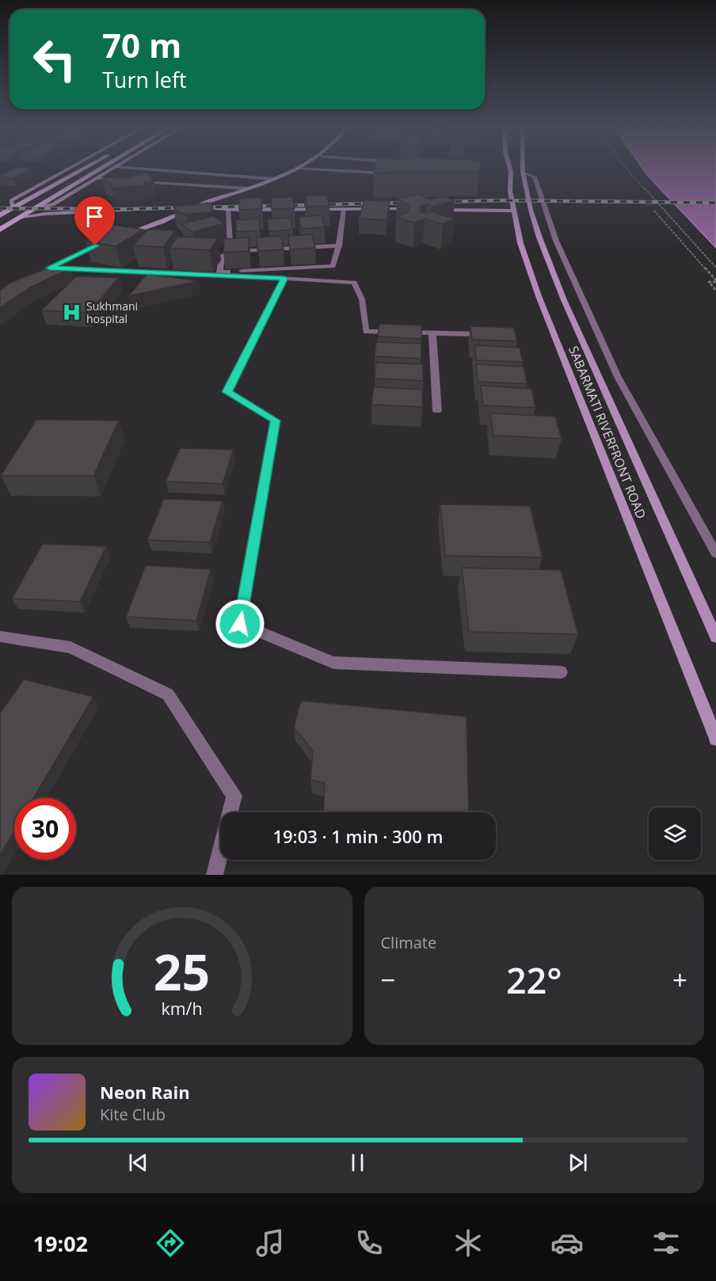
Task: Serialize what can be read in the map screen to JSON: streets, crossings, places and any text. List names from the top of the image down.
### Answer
{
  "streets": {
    "main road": ["SABARMATI RIVERFRONT ROAD"]
  },
  "places": {
    "hospital": ["Sukhmani hospital"]
  },
  "page": {
    "turn": ["70 m", "Turn left"],
    "limit": "30",
    "trip": "19:03 · 1 min · 300 m",
    "tile": "Climate",
    "heat": ["−", "22°", "+"],
    "song": ["Neon Rain", "Kite Club"],
    "tabs": "19:02",
    "gauge": ["25", "km/h"]
  }
}
